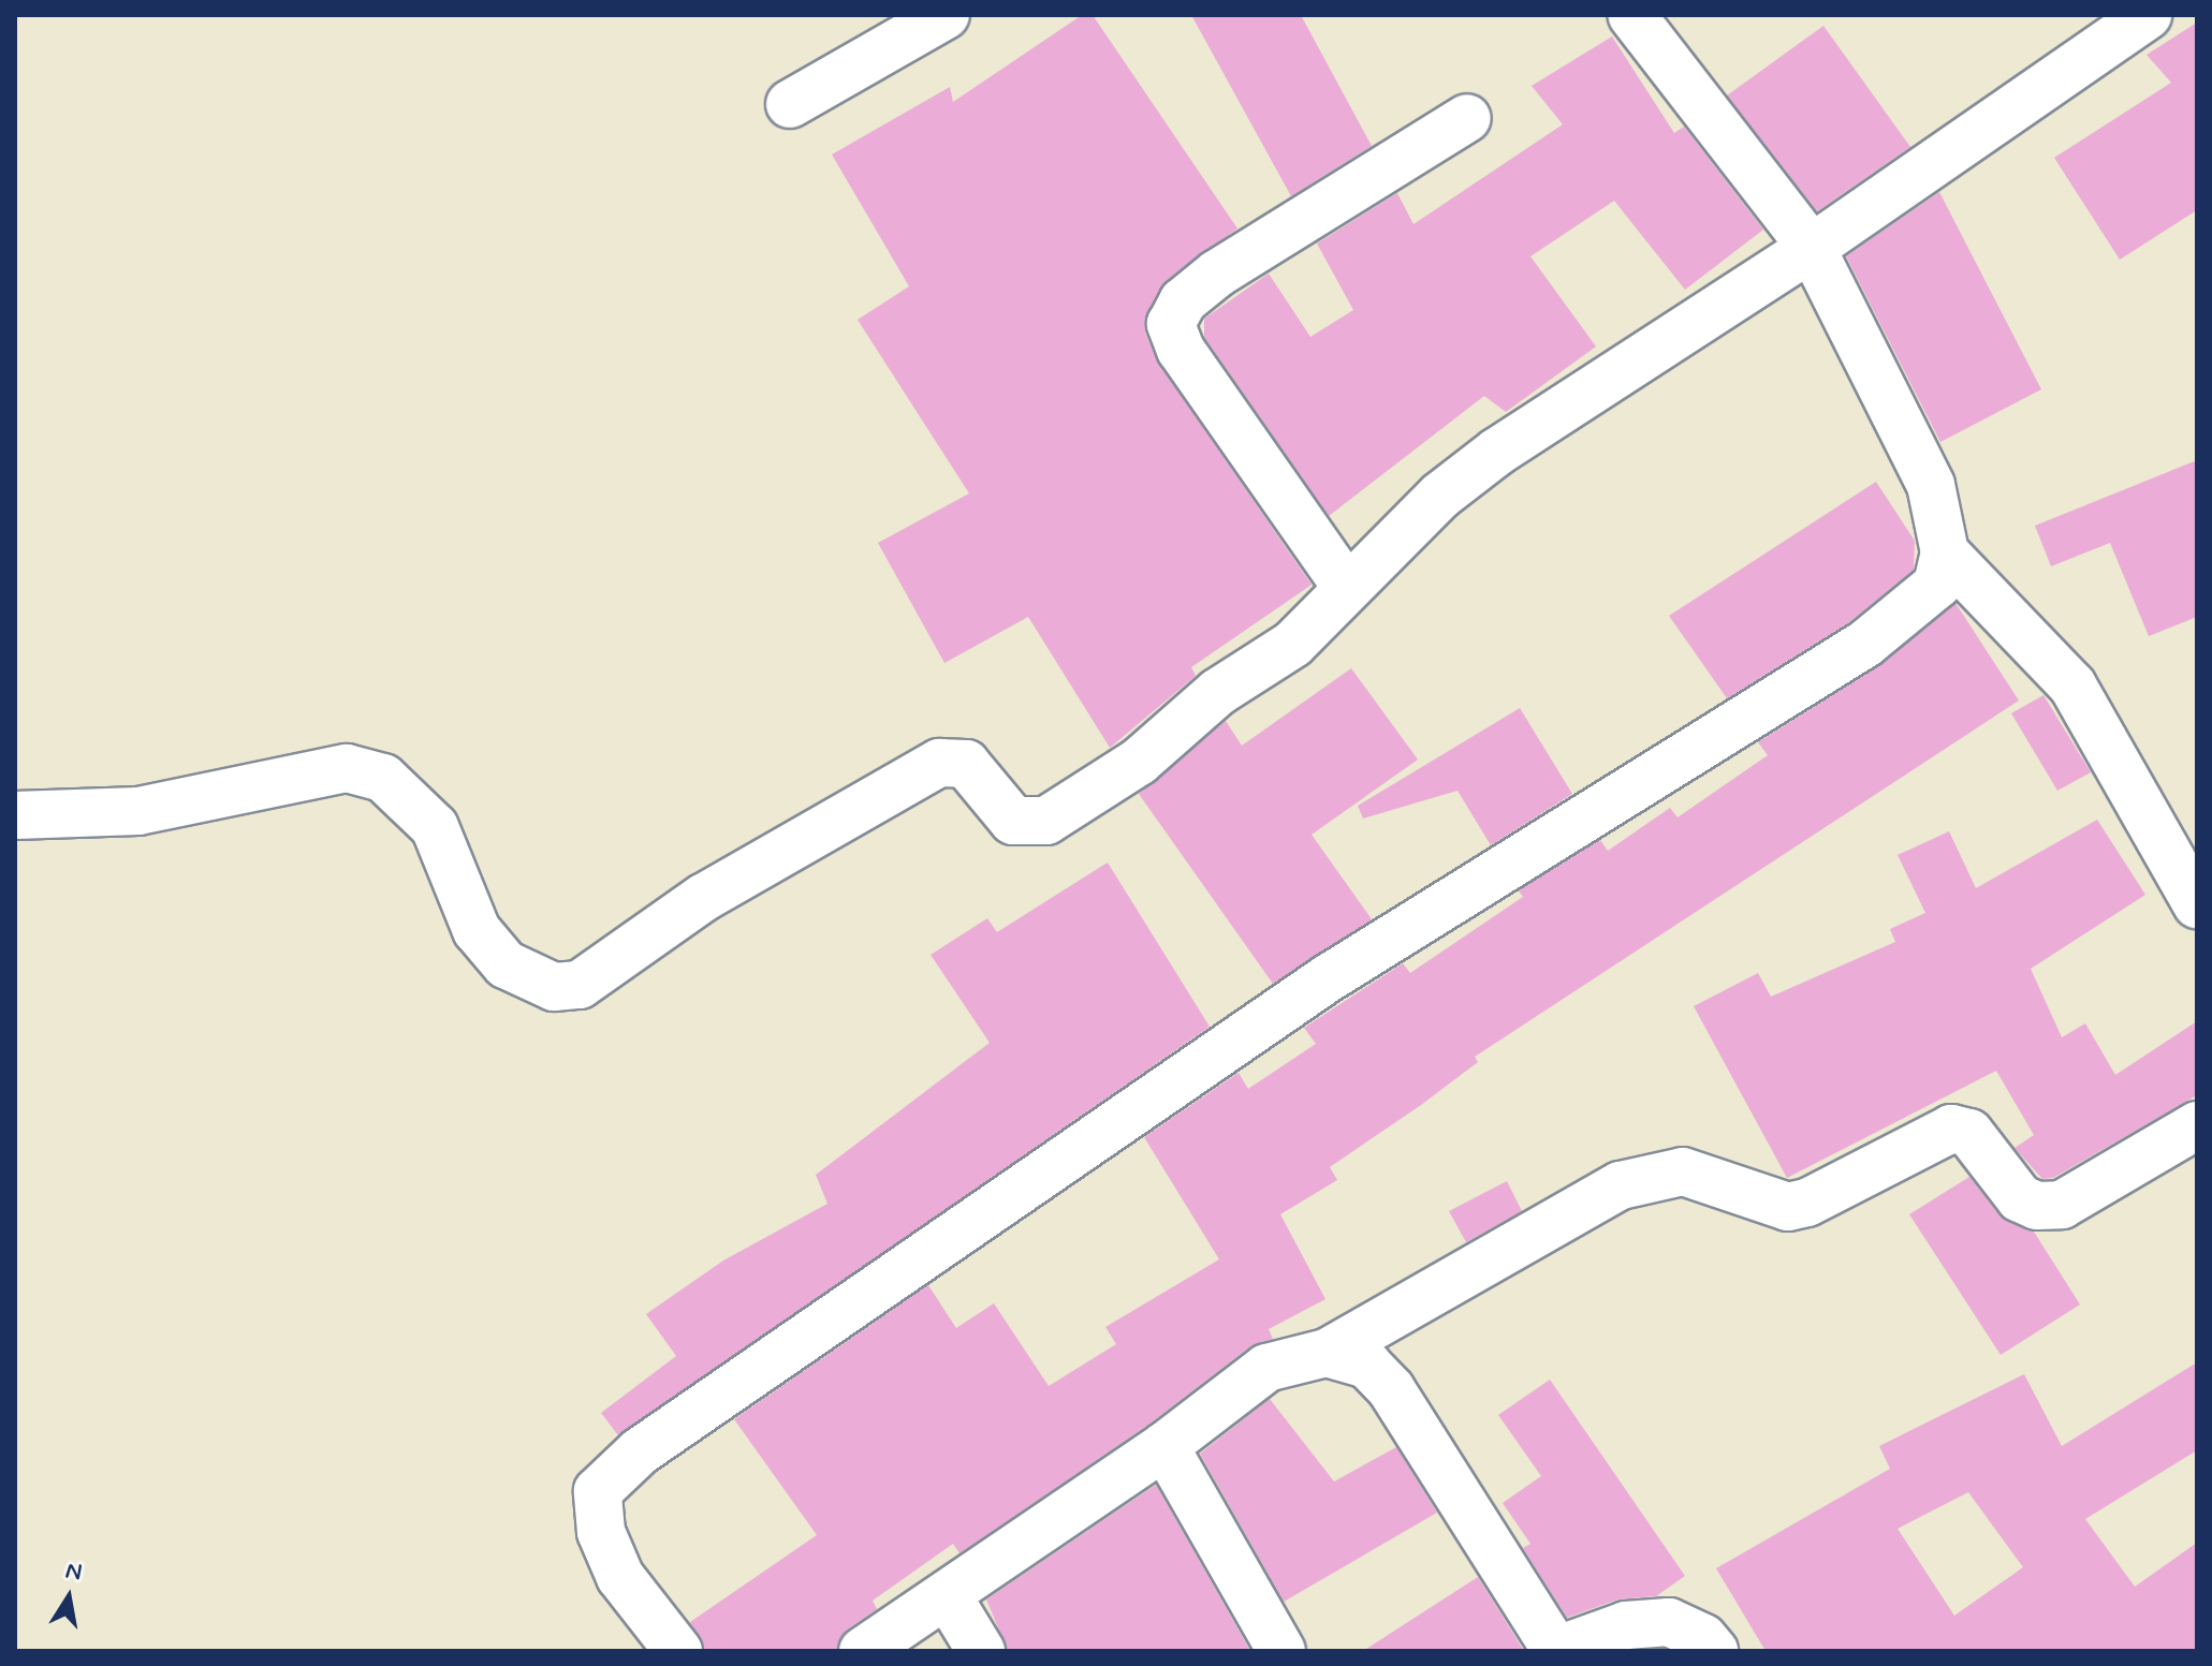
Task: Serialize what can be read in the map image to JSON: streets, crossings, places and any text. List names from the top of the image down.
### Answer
{
  "north": "top"
}
